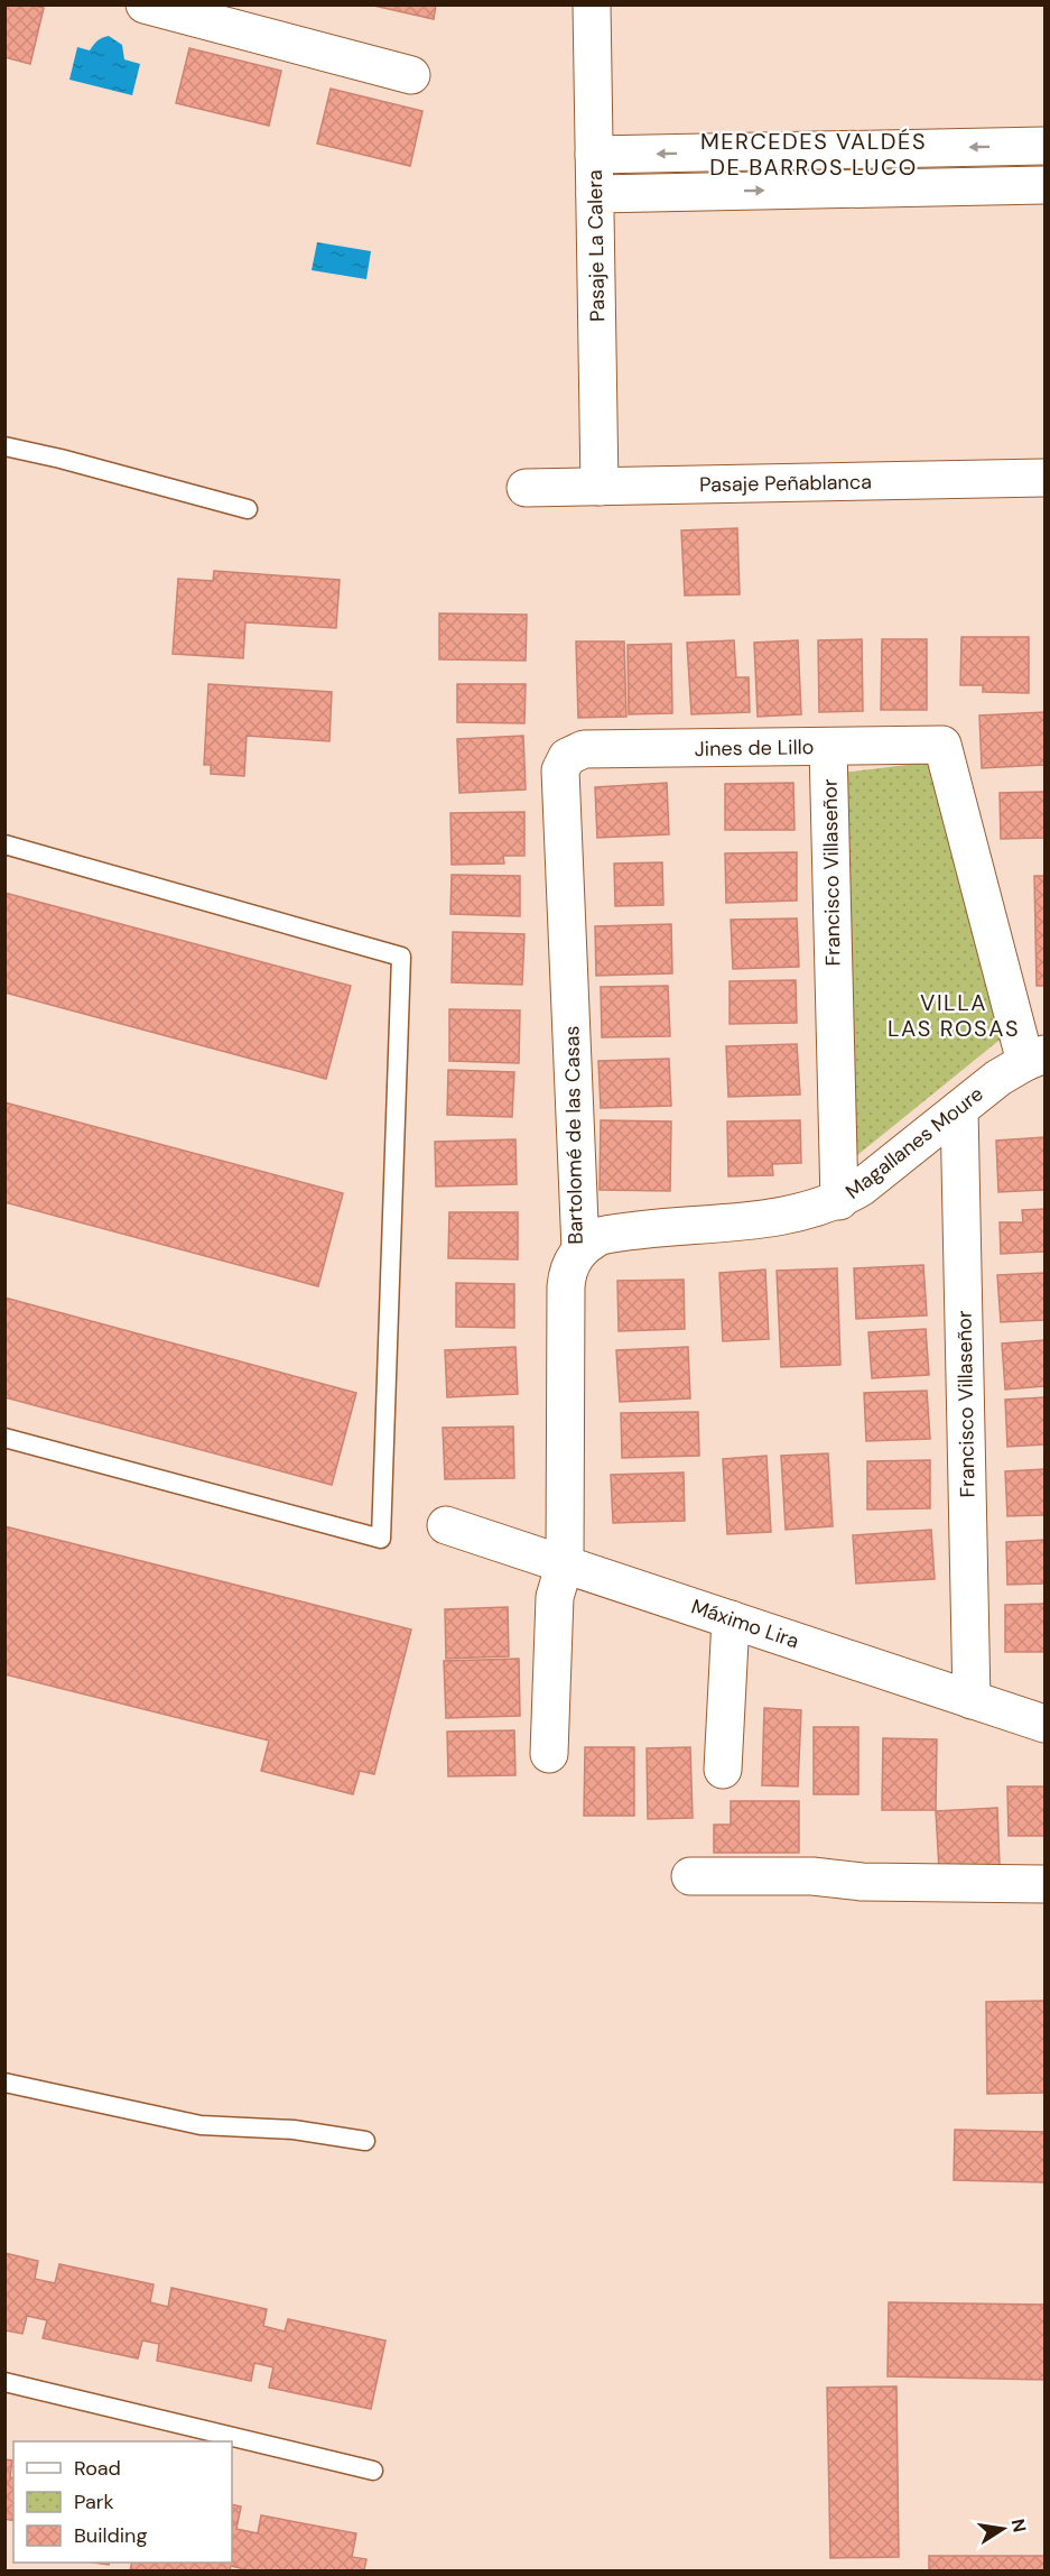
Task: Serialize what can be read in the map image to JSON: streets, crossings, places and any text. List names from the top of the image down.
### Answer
{
  "streets": {
    "street": [
      "Pasaje La Calera",
      "Pasaje Peñablanca",
      "Jines de Lillo",
      "Francisco Villaseñor",
      "Bartolomé de las Casas",
      "Magallanes Moure",
      "Máximo Lira"
    ]
  },
  "crossings": [
    ["Pasaje La Calera", "Pasaje Peñablanca"],
    ["Jines de Lillo", "Francisco Villaseñor"],
    ["Jines de Lillo", "Bartolomé de las Casas"],
    ["Jines de Lillo", "Magallanes Moure"],
    ["Francisco Villaseñor", "Magallanes Moure"],
    ["Francisco Villaseñor", "Máximo Lira"],
    ["Bartolomé de las Casas", "Magallanes Moure"],
    ["Bartolomé de las Casas", "Máximo Lira"]
  ],
  "districts": ["MERCEDES VALDÉS DE BARROS LUCO", "VILLA LAS ROSAS"],
  "legend": ["Road", "Park", "Building"],
  "north": "right"
}
